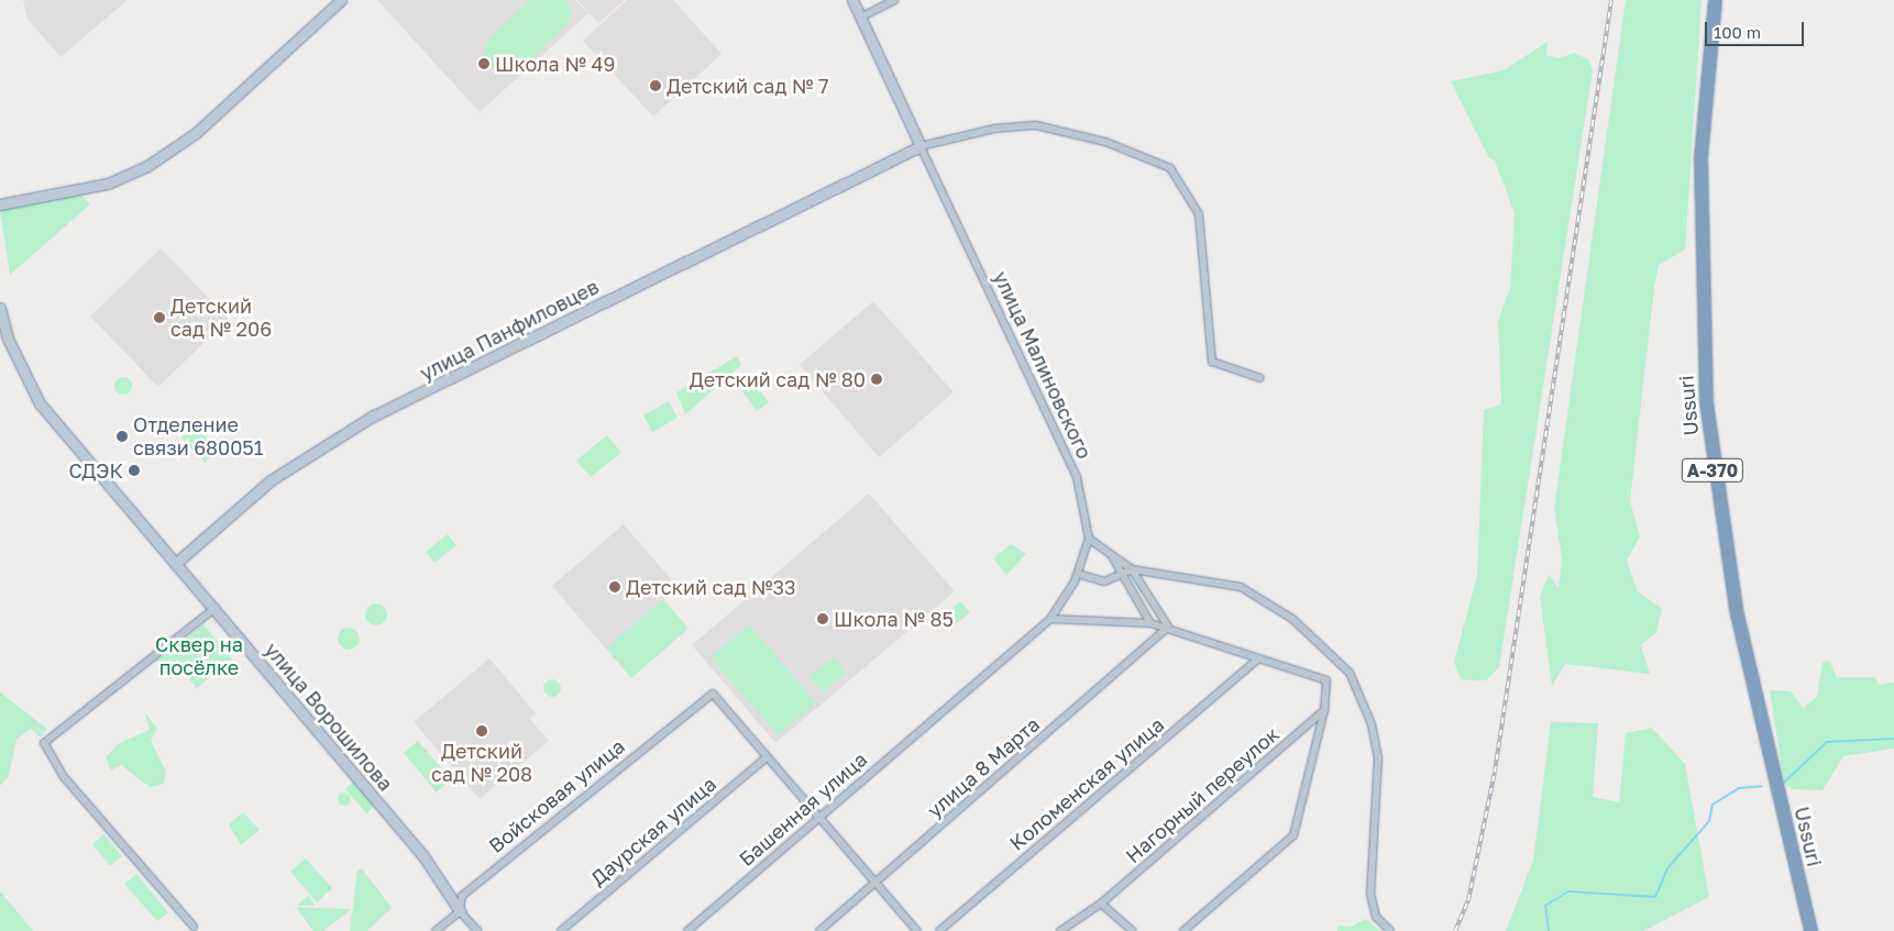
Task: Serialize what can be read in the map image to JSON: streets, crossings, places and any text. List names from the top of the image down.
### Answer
{
  "streets": {
    "highway": ["Ussuri", "А-370"],
    "street": [
      "улица Панфиловцев",
      "улица Малиновского",
      "улица Ворошилова",
      "улица 8 Марта",
      "Коломенская улица",
      "Нагорный переулок",
      "Войсковая улица",
      "Башенная улица",
      "Даурская улица"
    ]
  },
  "crossings": [
    ["улица Панфиловцев", "улица Малиновского"],
    ["улица Панфиловцев", "улица Ворошилова"],
    ["улица Малиновского", "Башенная улица"],
    ["улица Ворошилова", "Войсковая улица"],
    ["Войсковая улица", "Даурская улица"]
  ],
  "parks": ["Сквер на посёлке"],
  "places": [
    "Школа № 49",
    "Детский сад № 7",
    "Детский сад № 206",
    "Детский сад № 80",
    "Отделение связи 680051",
    "СДЭК",
    "Детский сад №33",
    "Школа № 85",
    "Детский сад № 208"
  ],
  "scale_bar": "100 m"
}
